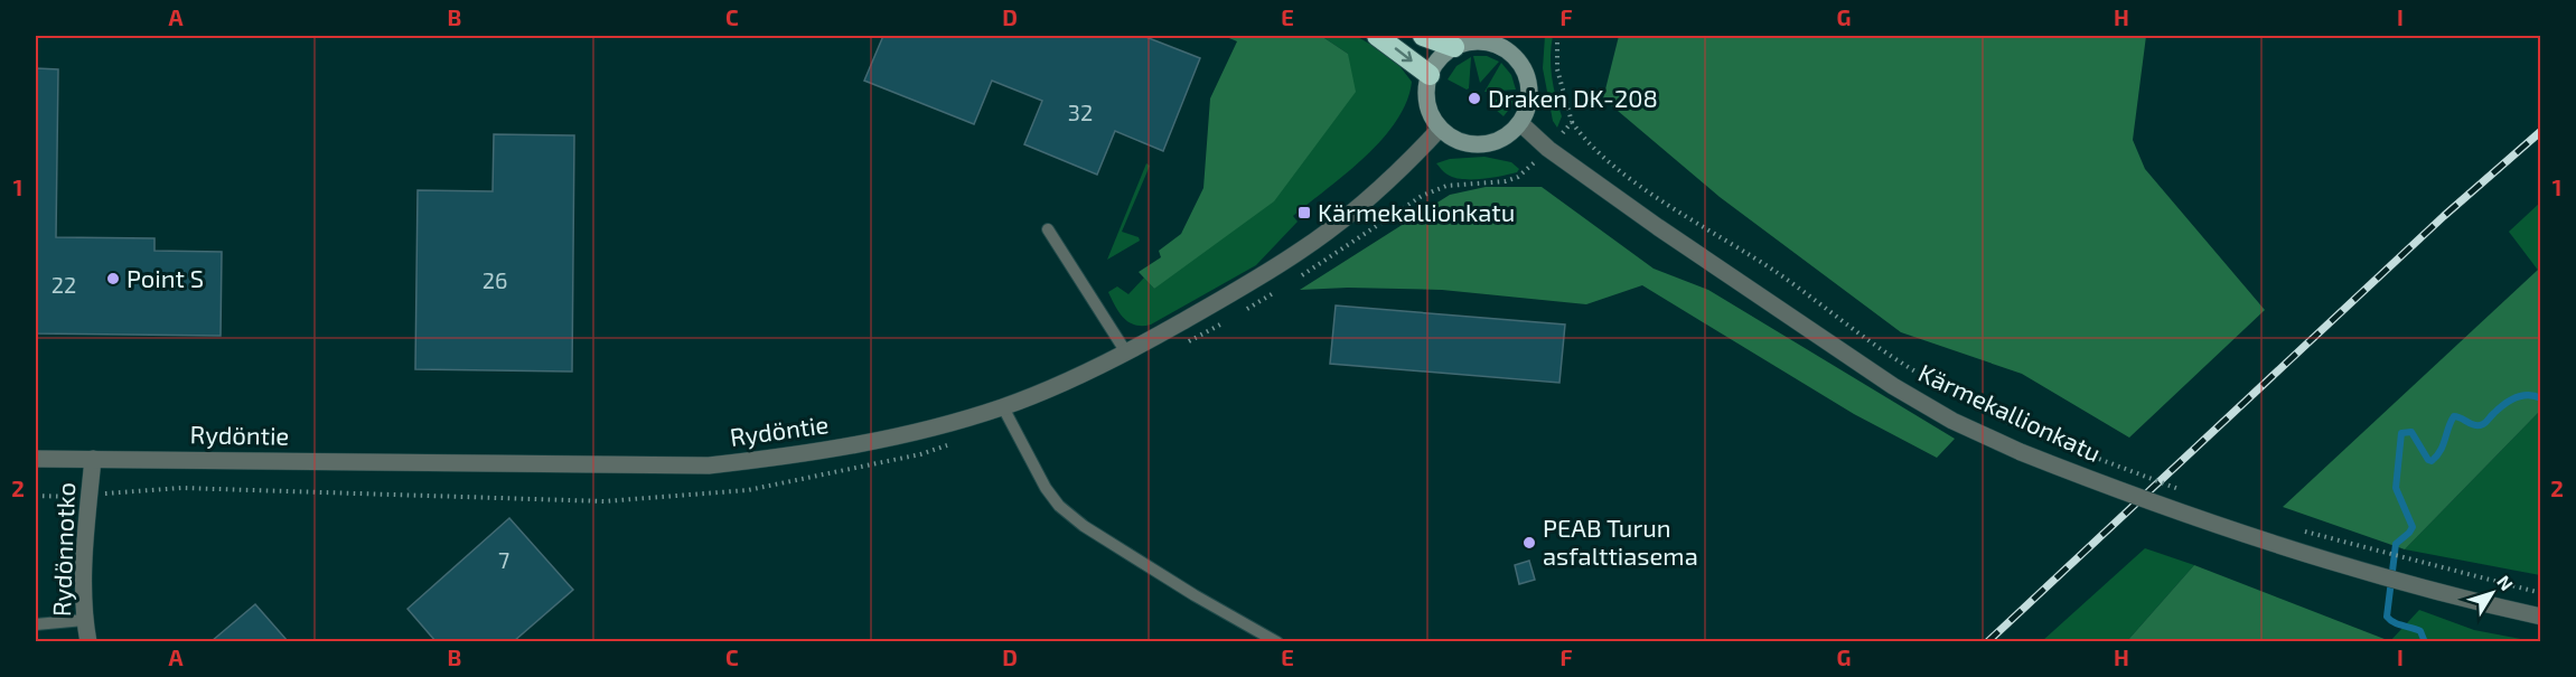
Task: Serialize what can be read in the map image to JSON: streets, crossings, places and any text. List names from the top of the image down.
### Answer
{
  "streets": {
    "street": ["Kärmekallionkatu", "Rydöntie", "Rydönnotko"]
  },
  "crossings": [
    ["Kärmekallionkatu", "Rydöntie"],
    ["Rydöntie", "Rydönnotko"]
  ],
  "places": {
    "other": ["Draken DK-208", "Point S", "PEAB Turun asfalttiasema"],
    "transit": ["Kärmekallionkatu"]
  },
  "house_numbers": [
    "32",
    "26",
    "22",
    "7"
  ],
  "north": "top right",
  "grid": {
    "columns": [
      "A",
      "B",
      "C",
      "D",
      "E",
      "F",
      "G",
      "H",
      "I"
    ],
    "rows": ["1", "2"]
  }
}
